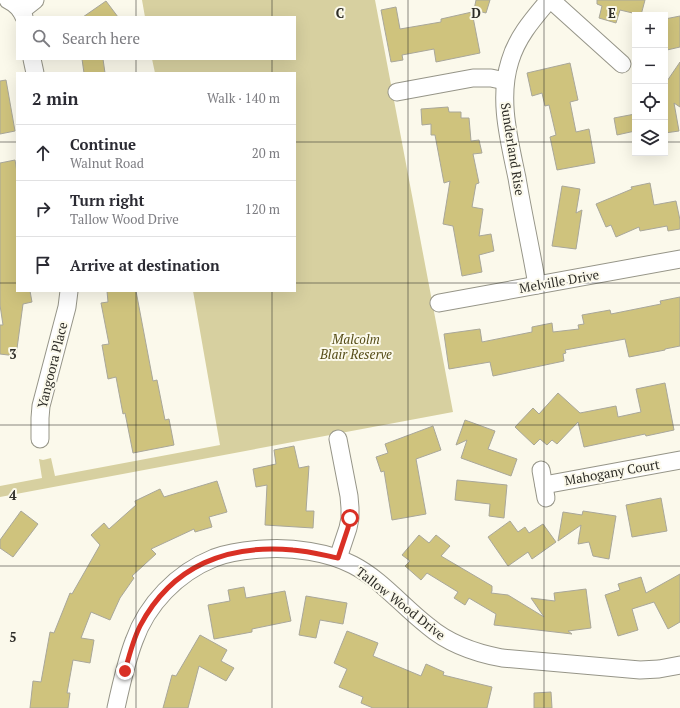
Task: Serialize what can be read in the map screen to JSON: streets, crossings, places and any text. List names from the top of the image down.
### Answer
{
  "streets": {
    "street": [
      "Sunderland Rise",
      "Melville Drive",
      "Yangoora Place",
      "Mahogany Court",
      "Tallow Wood Drive"
    ]
  },
  "crossings": [
    ["Sunderland Rise", "Melville Drive"]
  ],
  "parks": ["Malcolm Blair Reserve"],
  "page": {
    "map_buttons": ["+", "−"],
    "search": "Search here",
    "heading": ["2 min", "Walk · 140 m"],
    "list": [
      ["Continue", "Walnut Road", "20 m"],
      ["Turn right", "Tallow Wood Drive", "120 m"],
      "Arrive at destination"
    ]
  },
  "grid": {
    "columns": ["C", "D", "E"],
    "rows": ["3", "4", "5"]
  }
}
